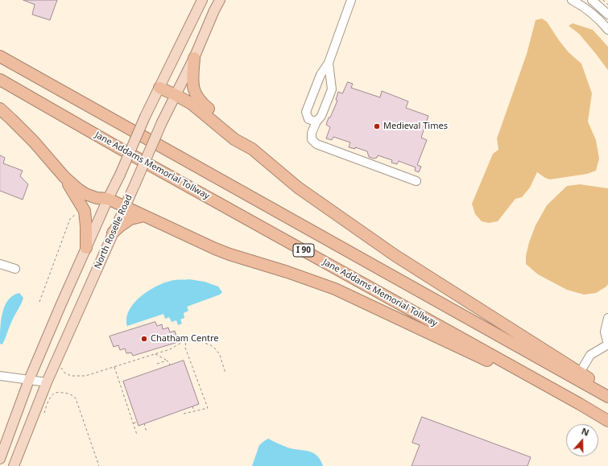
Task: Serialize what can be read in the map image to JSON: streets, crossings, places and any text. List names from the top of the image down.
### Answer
{
  "streets": {
    "highway": ["Jane Addams Memorial Tollway", "I 90"],
    "main road": ["North Roselle Road"]
  },
  "places": ["Medieval Times", "Chatham Centre"],
  "north": "top"
}
